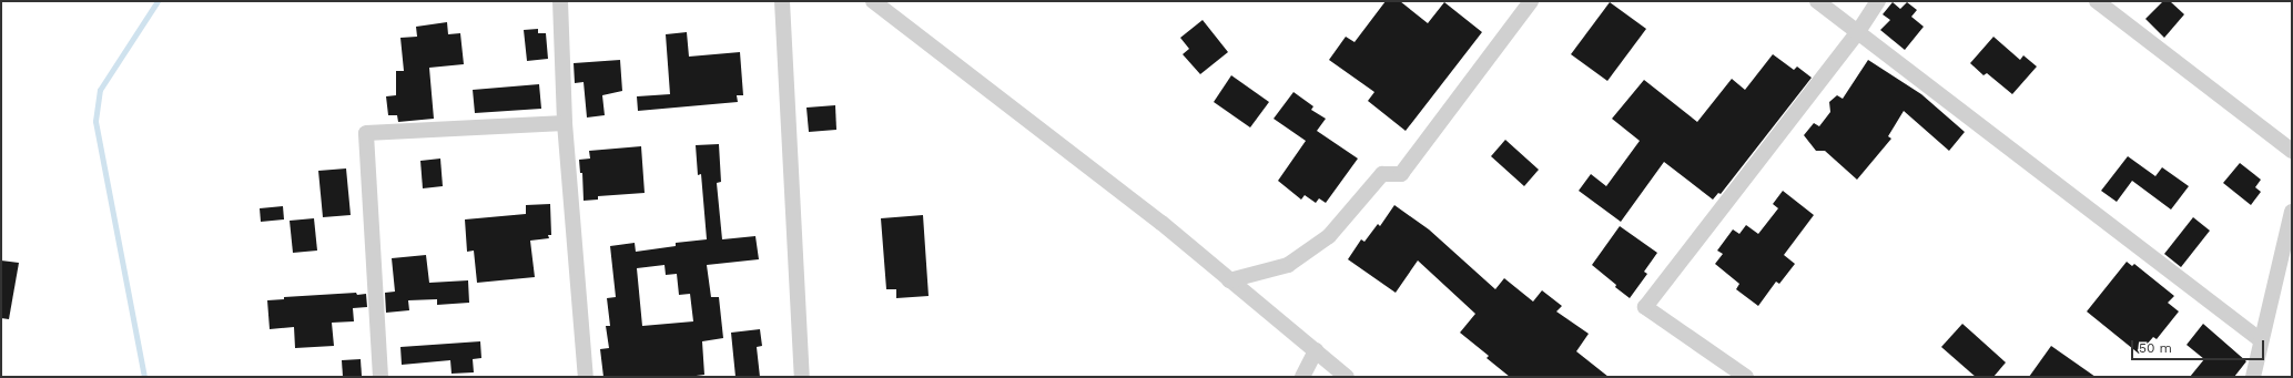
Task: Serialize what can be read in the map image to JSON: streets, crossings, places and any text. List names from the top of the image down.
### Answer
{
  "scale_bar": "50 m"
}
